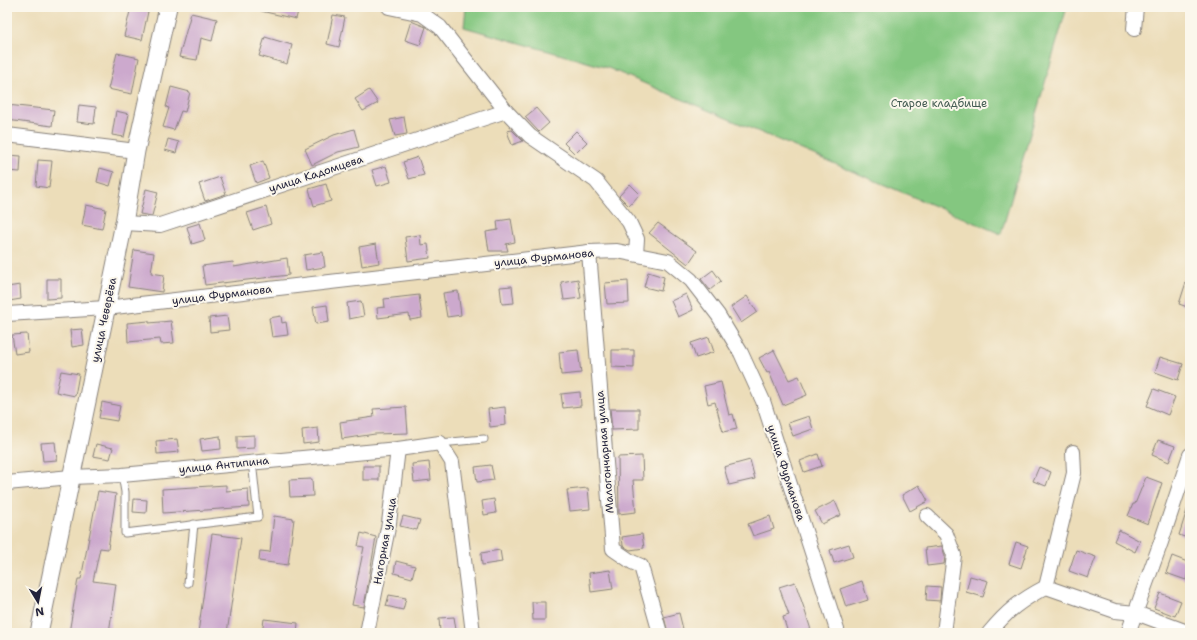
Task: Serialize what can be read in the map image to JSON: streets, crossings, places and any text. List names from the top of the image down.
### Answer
{
  "streets": {
    "street": [
      "улица Кадомцева",
      "улица Фурманова",
      "улица Чеверёва",
      "Малогончарная улица",
      "улица Антипина",
      "Нагорная улица"
    ]
  },
  "crossings": [
    ["улица Кадомцева", "улица Чеверёва"],
    ["улица Фурманова", "улица Чеверёва"],
    ["улица Фурманова", "Малогончарная улица"],
    ["улица Чеверёва", "улица Антипина"],
    ["улица Антипина", "Нагорная улица"]
  ],
  "parks": ["Старое кладбище"],
  "north": "bottom"
}
